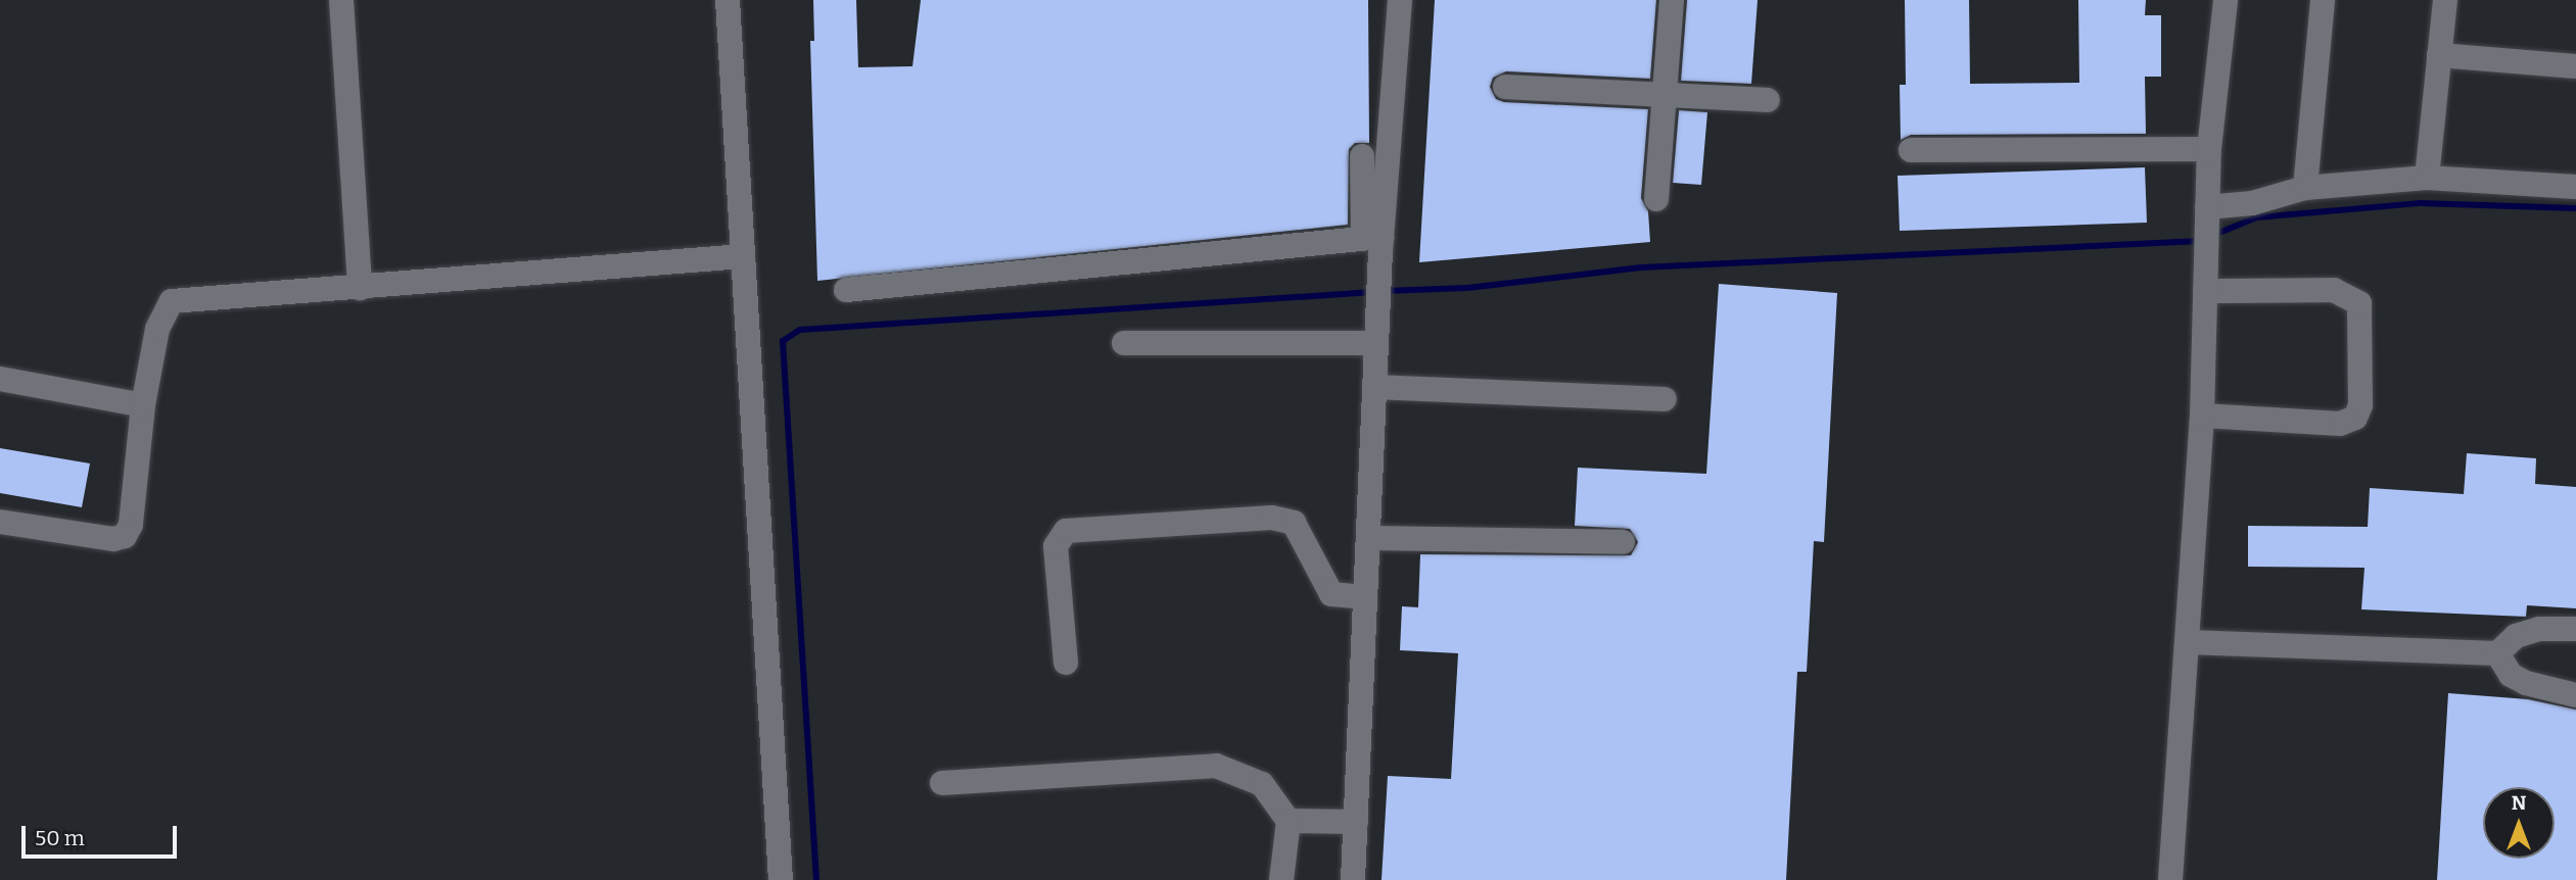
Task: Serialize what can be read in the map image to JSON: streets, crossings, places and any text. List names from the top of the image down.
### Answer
{
  "scale_bar": "50 m",
  "north": "top"
}
